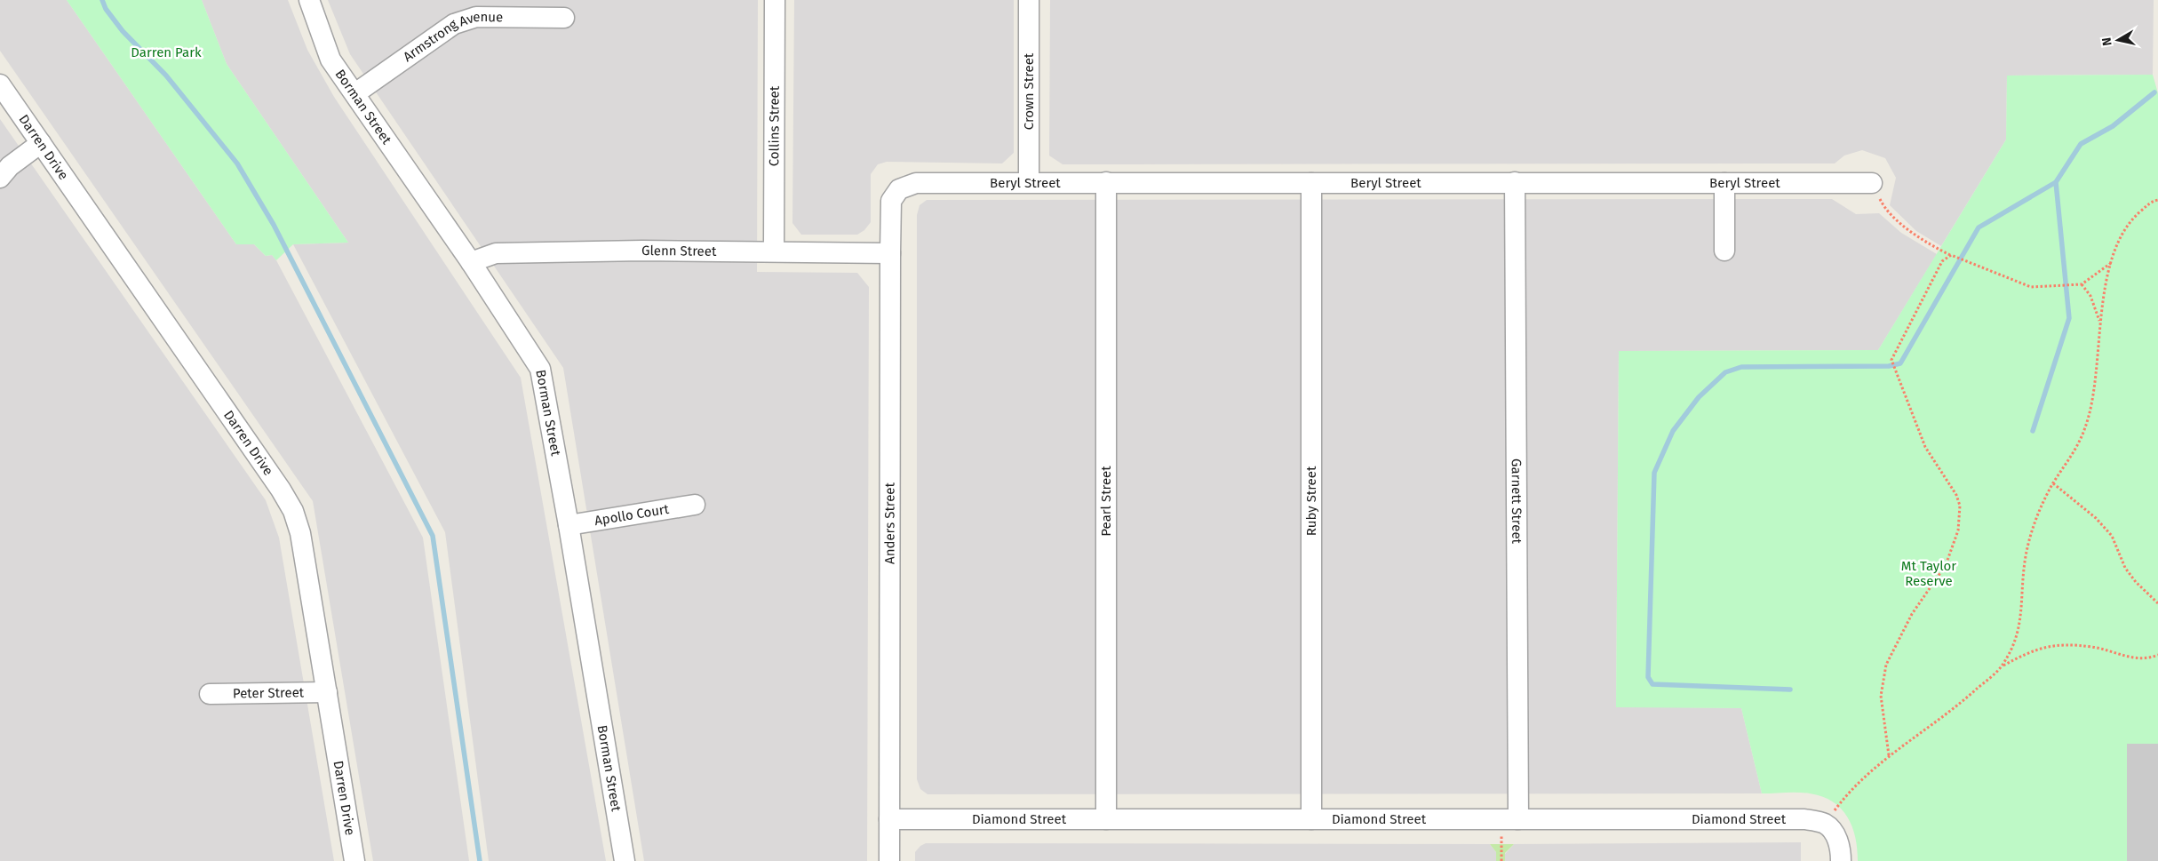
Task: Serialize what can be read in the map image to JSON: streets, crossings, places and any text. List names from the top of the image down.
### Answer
{
  "streets": {
    "street": [
      "Armstrong Avenue",
      "Crown Street",
      "Borman Street",
      "Collins Street",
      "Darren Drive",
      "Beryl Street",
      "Glenn Street",
      "Pearl Street",
      "Ruby Street",
      "Garnett Street",
      "Apollo Court",
      "Anders Street",
      "Peter Street",
      "Diamond Street"
    ]
  },
  "crossings": [
    ["Armstrong Avenue", "Borman Street"],
    ["Crown Street", "Beryl Street"],
    ["Borman Street", "Glenn Street"],
    ["Borman Street", "Apollo Court"],
    ["Collins Street", "Glenn Street"],
    ["Darren Drive", "Peter Street"],
    ["Beryl Street", "Pearl Street"],
    ["Beryl Street", "Ruby Street"],
    ["Beryl Street", "Garnett Street"],
    ["Beryl Street", "Anders Street"],
    ["Glenn Street", "Anders Street"],
    ["Pearl Street", "Diamond Street"],
    ["Ruby Street", "Diamond Street"],
    ["Garnett Street", "Diamond Street"],
    ["Anders Street", "Diamond Street"]
  ],
  "parks": ["Darren Park", "Mt Taylor Reserve"],
  "north": "left"
}
